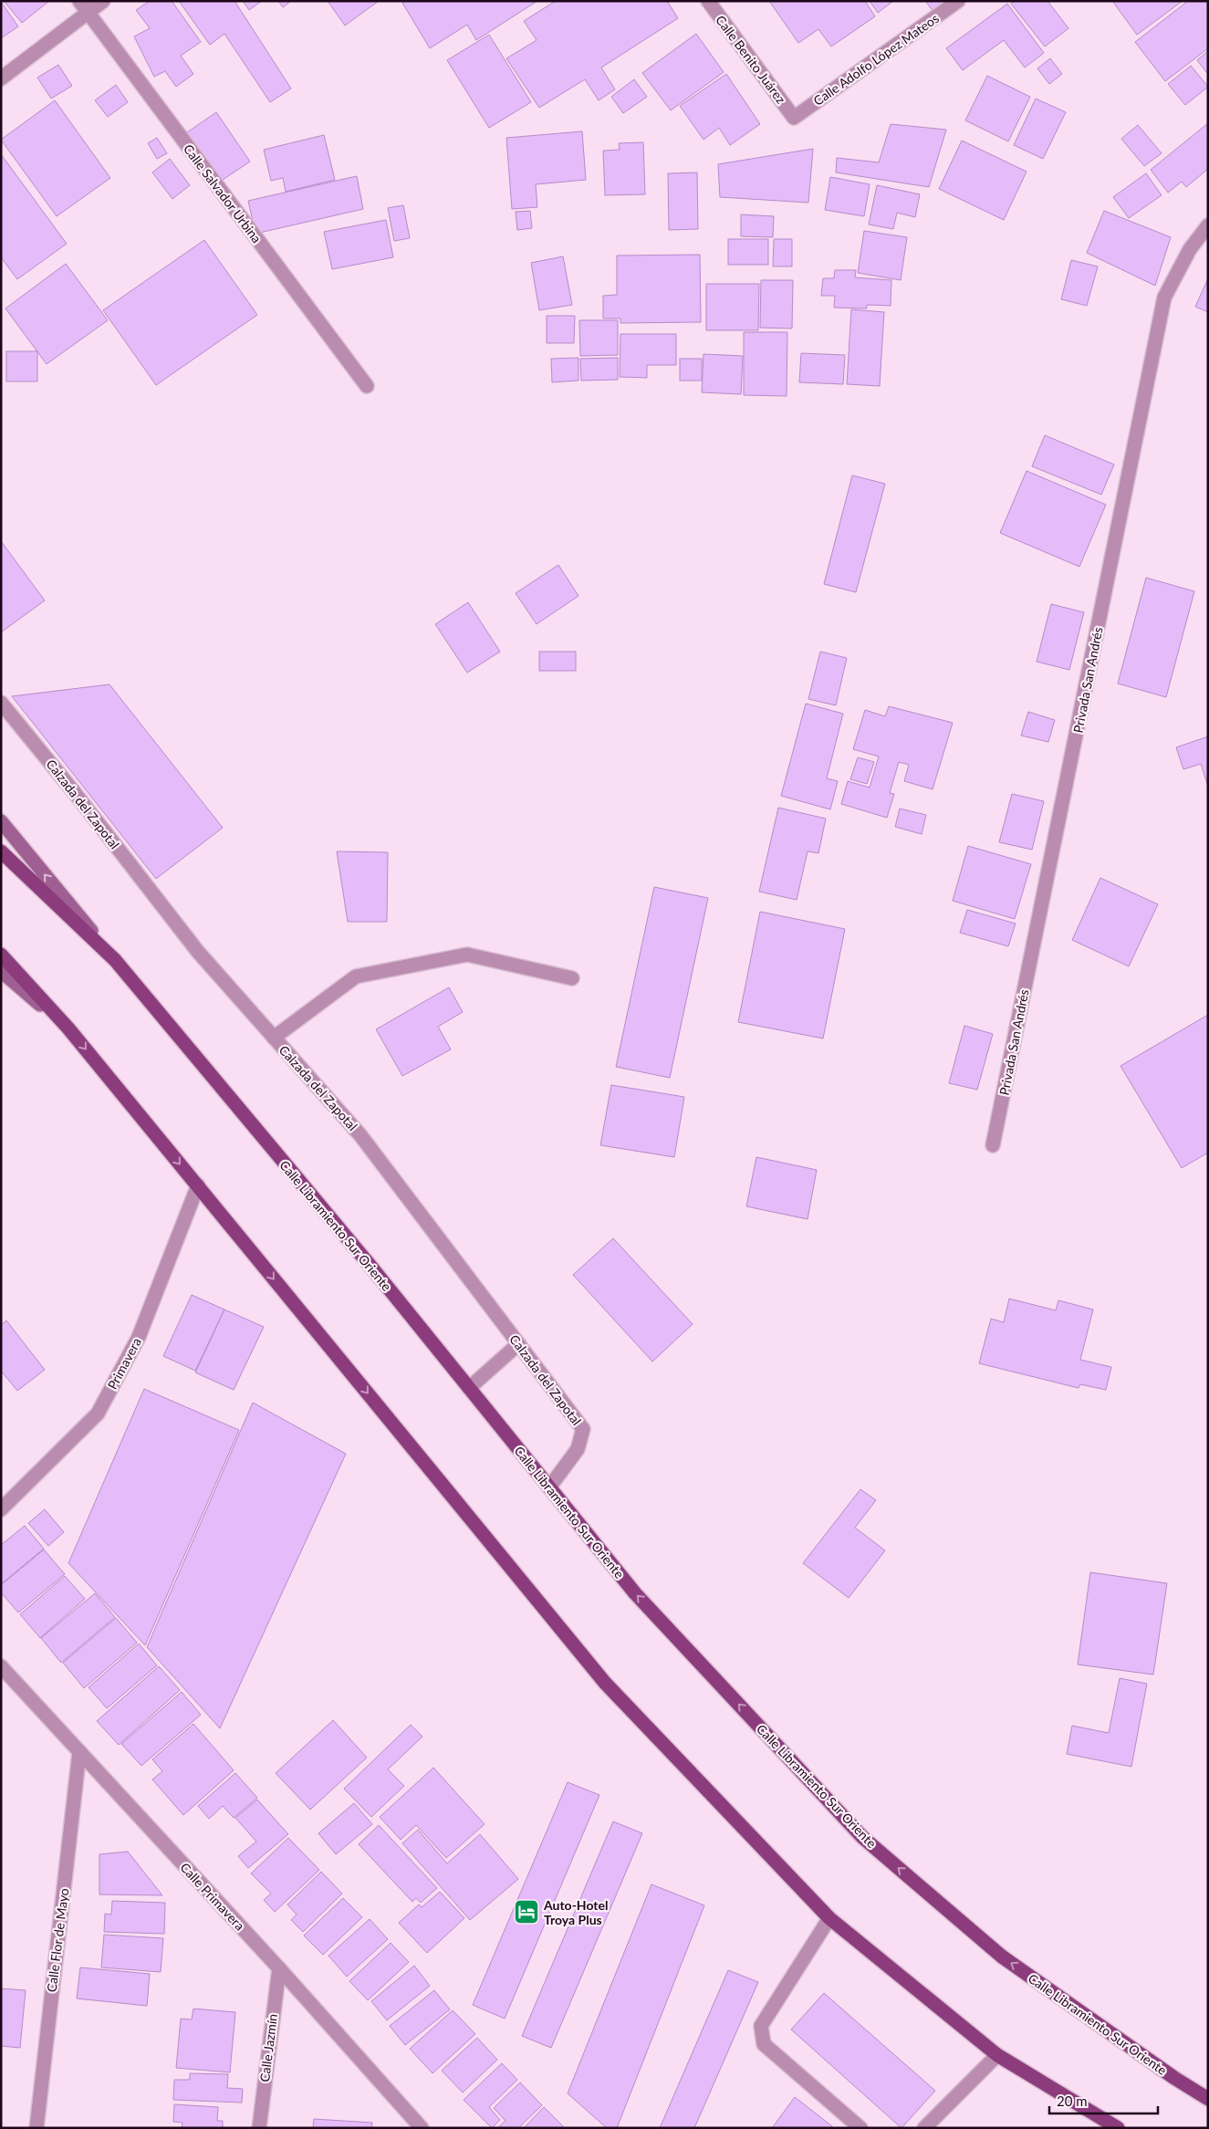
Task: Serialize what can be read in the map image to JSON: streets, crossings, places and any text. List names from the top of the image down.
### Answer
{
  "streets": {
    "main road": ["Calle Libramiento Sur Oriente"],
    "street": [
      "Calle Benito Juárez",
      "Calle Adolfo López Mateos",
      "Calle Salvador Urbina",
      "Privada San Andrés",
      "Calzada del Zapotal",
      "Primavera",
      "Calle Primavera",
      "Calle Flor de Mayo",
      "Calle Jazmín"
    ]
  },
  "crossings": [
    ["Calle Benito Juárez", "Calle Adolfo López Mateos"],
    ["Calzada del Zapotal", "Calle Libramiento Sur Oriente"],
    ["Calle Primavera", "Calle Flor de Mayo"],
    ["Calle Primavera", "Calle Jazmín"]
  ],
  "places": {
    "hotel": ["Auto-Hotel Troya Plus"]
  },
  "scale_bar": "20 m"
}
